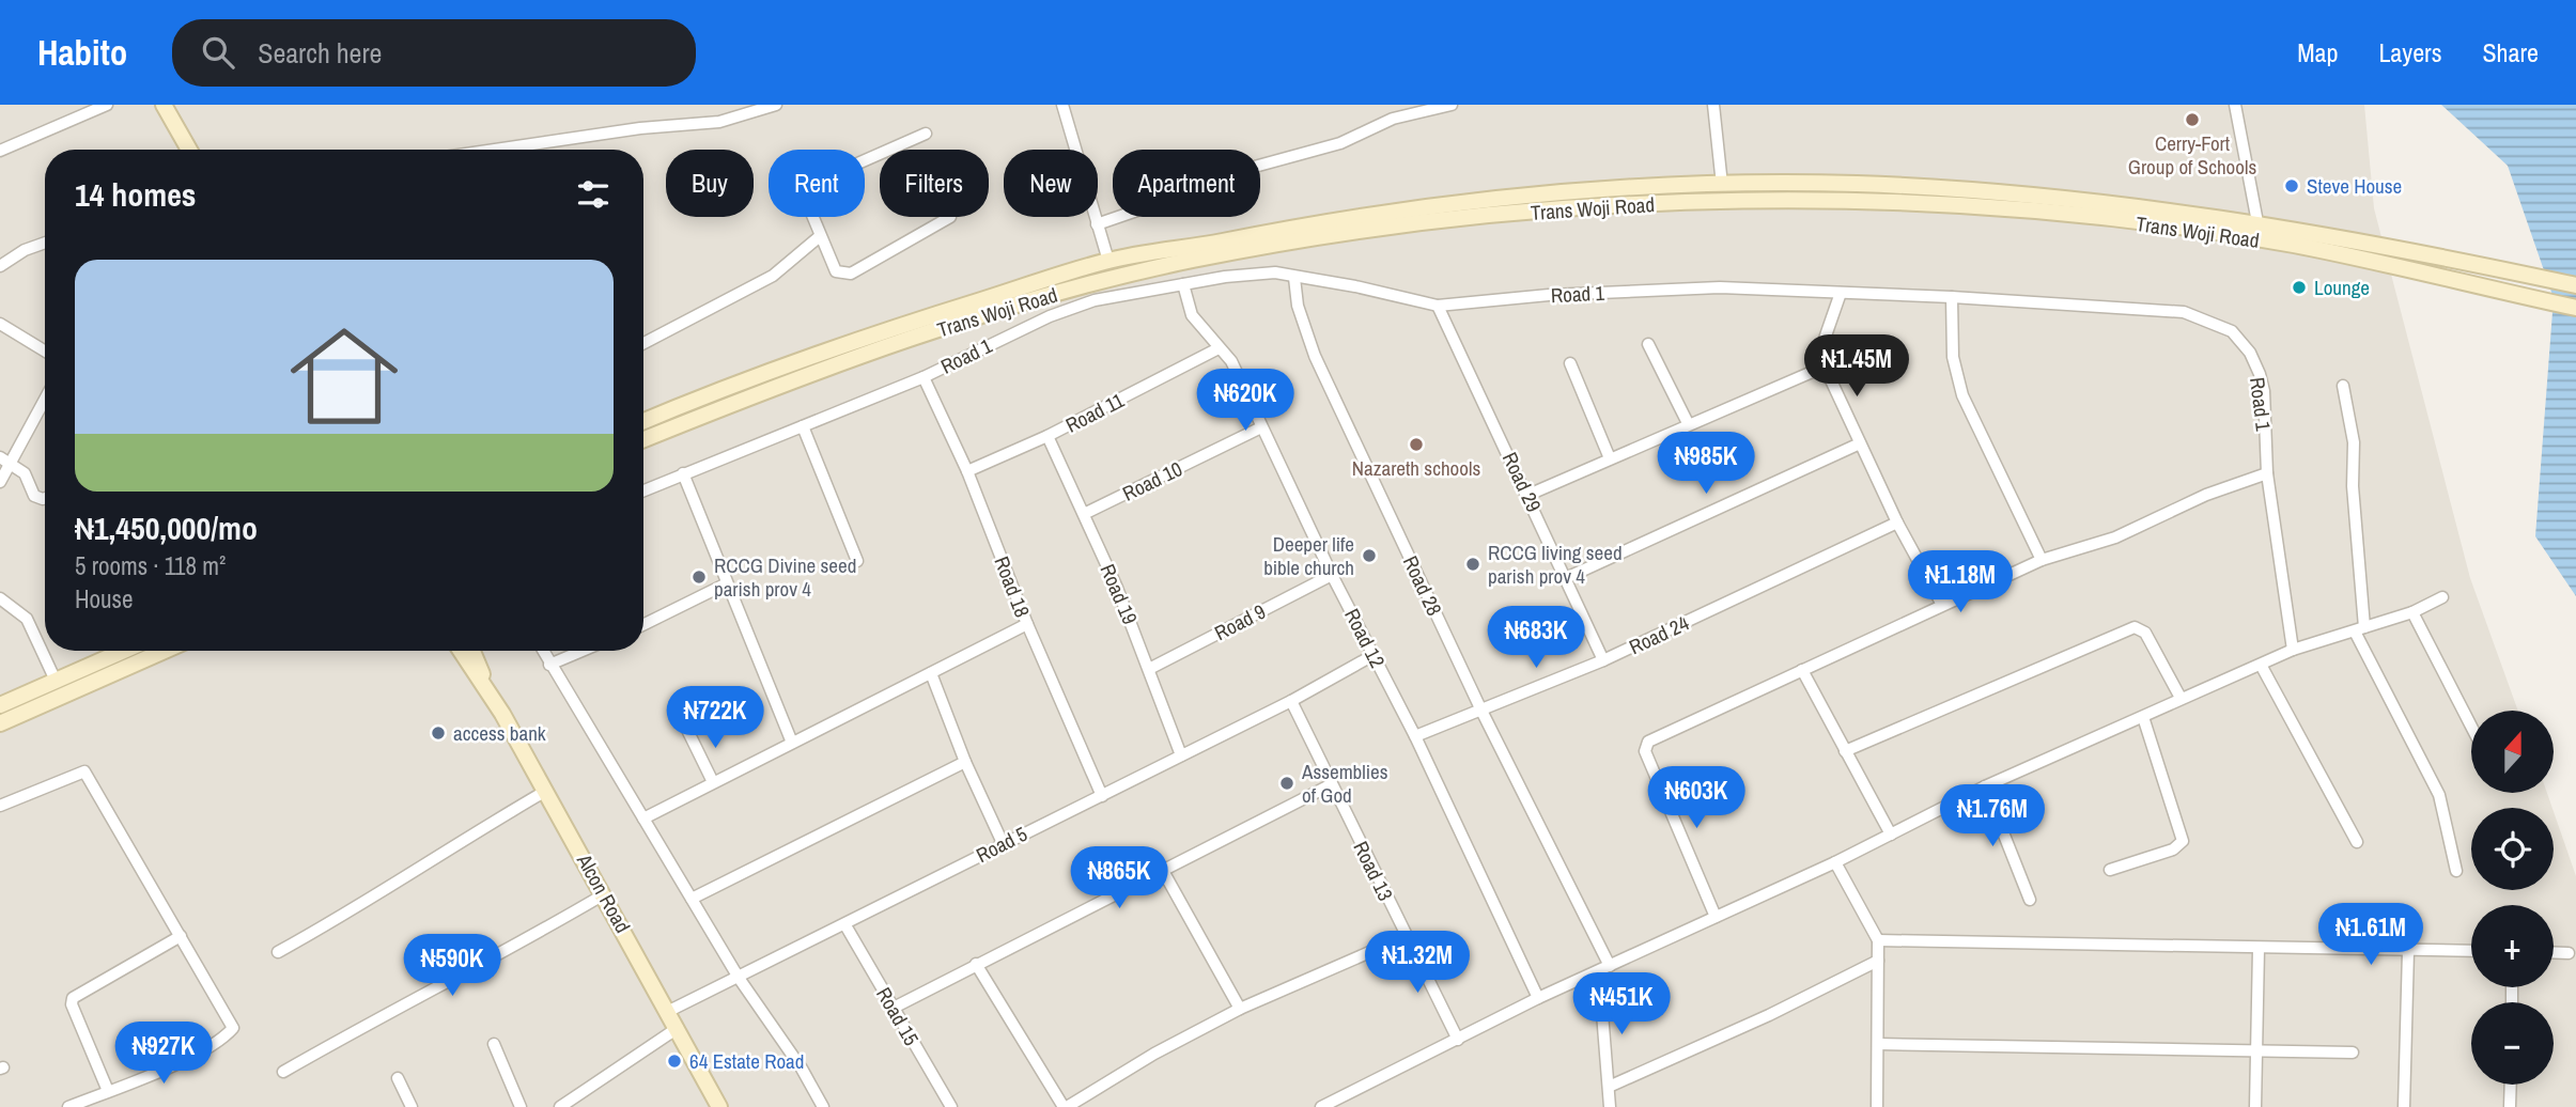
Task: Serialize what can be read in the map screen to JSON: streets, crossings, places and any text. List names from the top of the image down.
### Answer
{
  "streets": {
    "main road": ["Trans Woji Road", "Alcon Road"],
    "street": [
      "Road 1",
      "Road 11",
      "Road 10",
      "Road 29",
      "Road 28",
      "Road 18",
      "Road 19",
      "Road 9",
      "Road 24",
      "Road 12",
      "Road 5",
      "Road 13",
      "Road 15"
    ]
  },
  "crossings": [
    ["Road 1", "Road 29"],
    ["Road 1", "Road 28"],
    ["Road 1", "Road 18"],
    ["Road 1", "Road 12"],
    ["Road 11", "Road 18"],
    ["Road 11", "Road 19"],
    ["Road 11", "Road 12"],
    ["Road 10", "Road 19"],
    ["Road 10", "Road 12"],
    ["Road 29", "Road 24"],
    ["Road 28", "Road 24"],
    ["Road 18", "Road 5"],
    ["Road 19", "Road 9"],
    ["Road 19", "Road 5"],
    ["Road 9", "Road 12"],
    ["Road 24", "Road 12"],
    ["Road 12", "Road 5"],
    ["Road 5", "Road 13"],
    ["Road 5", "Alcon Road"],
    ["Road 5", "Road 15"]
  ],
  "places": [
    "Cerry-Fort Group of Schools",
    "Steve House",
    "Lounge",
    "Nazareth schools",
    "Deeper life bible church",
    "RCCG living seed parish prov 4",
    "RCCG Divine seed parish prov 4",
    "access bank",
    "Assemblies of God",
    "64 Estate Road"
  ],
  "north": "top",
  "page": {
    "header": "Habito",
    "search": "Search here",
    "nav": ["Map", "Layers", "Share"],
    "chip": [
      "Buy",
      "Rent",
      "Filters",
      "New",
      "Apartment"
    ],
    "heading": "14 homes",
    "list": [
      {
        "name": "₦1,450,000/mo",
        "note": "5 rooms · 118 m² · House"
      }
    ],
    "price": [
      "₦1.45M",
      "₦620K",
      "₦985K",
      "₦1.18M",
      "₦683K",
      "₦722K",
      "₦603K",
      "₦1.76M",
      "₦865K",
      "₦1.61M",
      "₦1.32M",
      "₦590K",
      "₦451K",
      "₦927K"
    ],
    "map_buttons": ["+", "−"]
  }
}
